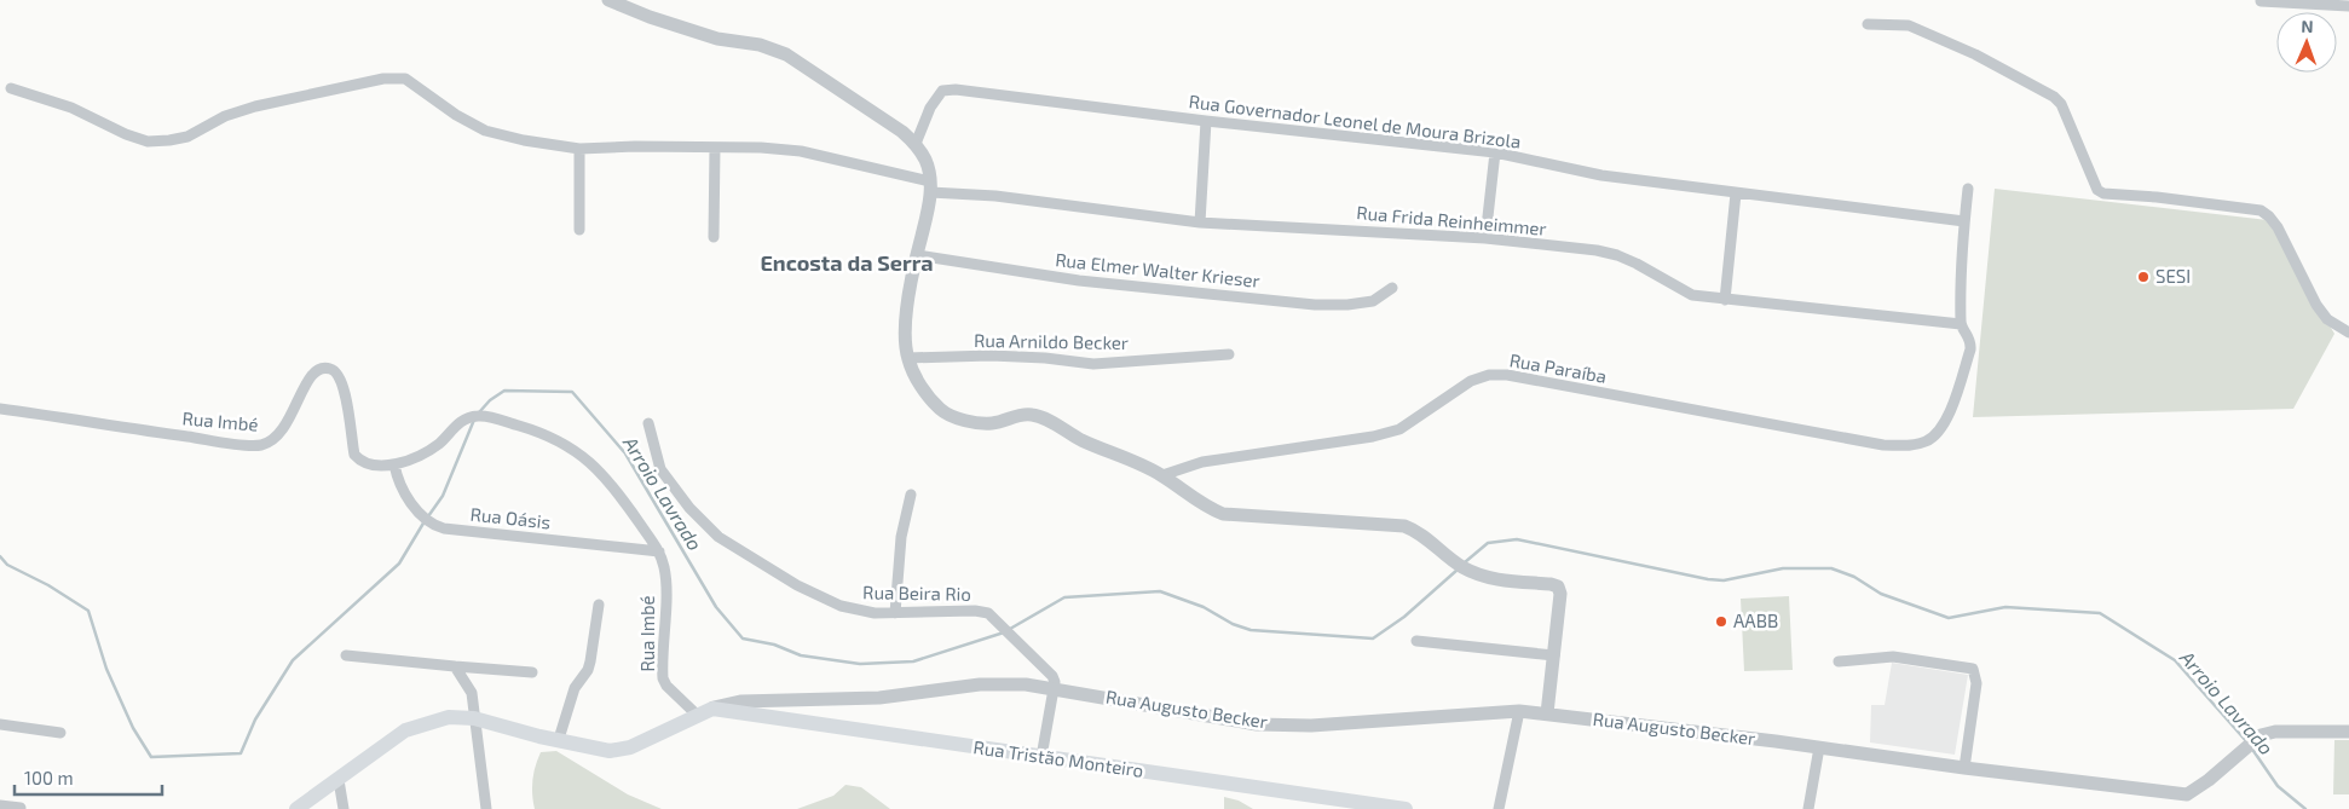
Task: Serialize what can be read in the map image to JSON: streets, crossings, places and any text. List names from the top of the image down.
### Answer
{
  "streets": {
    "main road": ["Rua Augusto Becker", "Rua Tristão Monteiro"],
    "street": [
      "Rua Governador Leonel de Moura Brizola",
      "Rua Frida Reinheimmer",
      "Rua Elmer Walter Krieser",
      "Rua Arnildo Becker",
      "Rua Paraíba",
      "Rua Imbé",
      "Rua Oásis",
      "Rua Beira Rio"
    ]
  },
  "crossings": [
    ["Rua Frida Reinheimmer", "Rua Paraíba"],
    ["Rua Imbé", "Rua Oásis"],
    ["Rua Imbé", "Rua Augusto Becker"],
    ["Rua Beira Rio", "Rua Augusto Becker"],
    ["Rua Augusto Becker", "Rua Tristão Monteiro"]
  ],
  "districts": ["Encosta da Serra"],
  "water": ["Arroio Lavrado"],
  "places": ["SESI", "AABB"],
  "scale_bar": "100 m",
  "north": "top"
}
